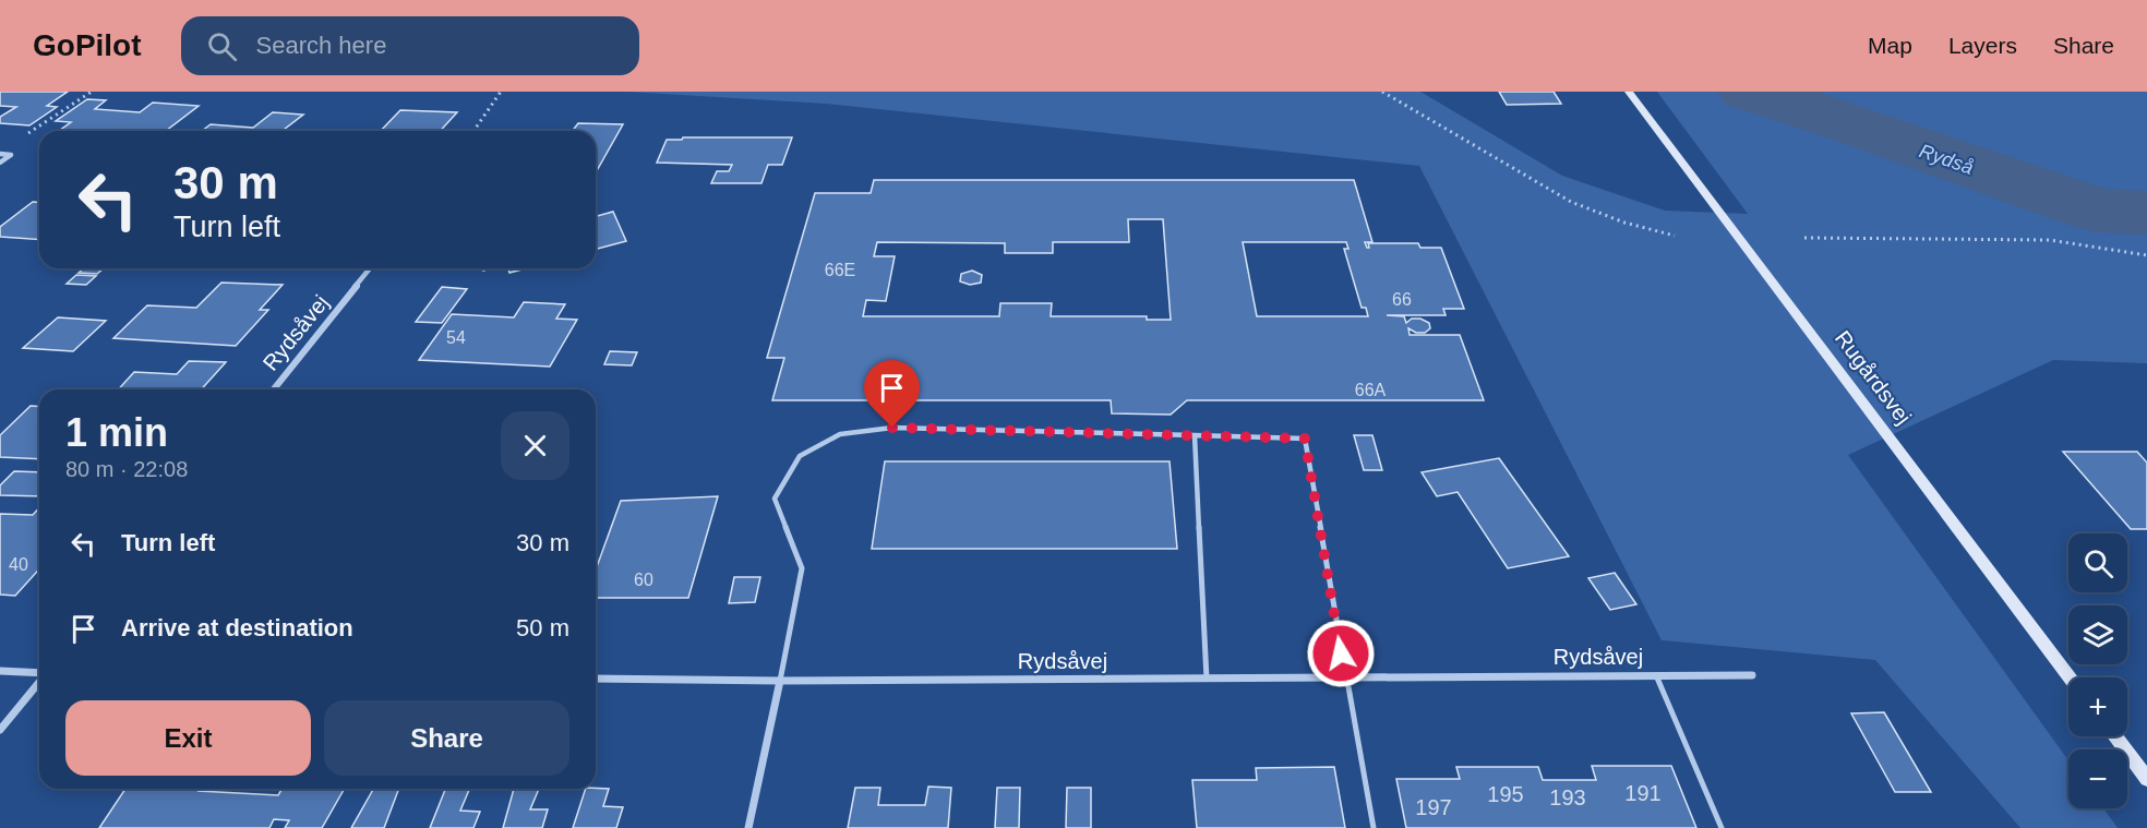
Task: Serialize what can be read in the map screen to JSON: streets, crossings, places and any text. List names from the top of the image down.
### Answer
{
  "streets": {
    "main road": ["Rugårdsvej"],
    "street": ["Rydsåvej"]
  },
  "water": ["Rydså"],
  "house_numbers": [
    "66E",
    "66",
    "54",
    "66A",
    "40",
    "60",
    "191",
    "195",
    "193",
    "197"
  ],
  "page": {
    "header": "GoPilot",
    "search": "Search here",
    "nav": ["Map", "Layers", "Share"],
    "turn": ["30 m", "Turn left"],
    "heading": ["1 min", "80 m · 22:08"],
    "list": [
      {
        "name": "Turn left",
        "value": "30 m"
      },
      {
        "name": "Arrive at destination",
        "value": "50 m"
      }
    ],
    "map_buttons": ["+", "−"],
    "buttons": ["Exit", "Share"]
  }
}
